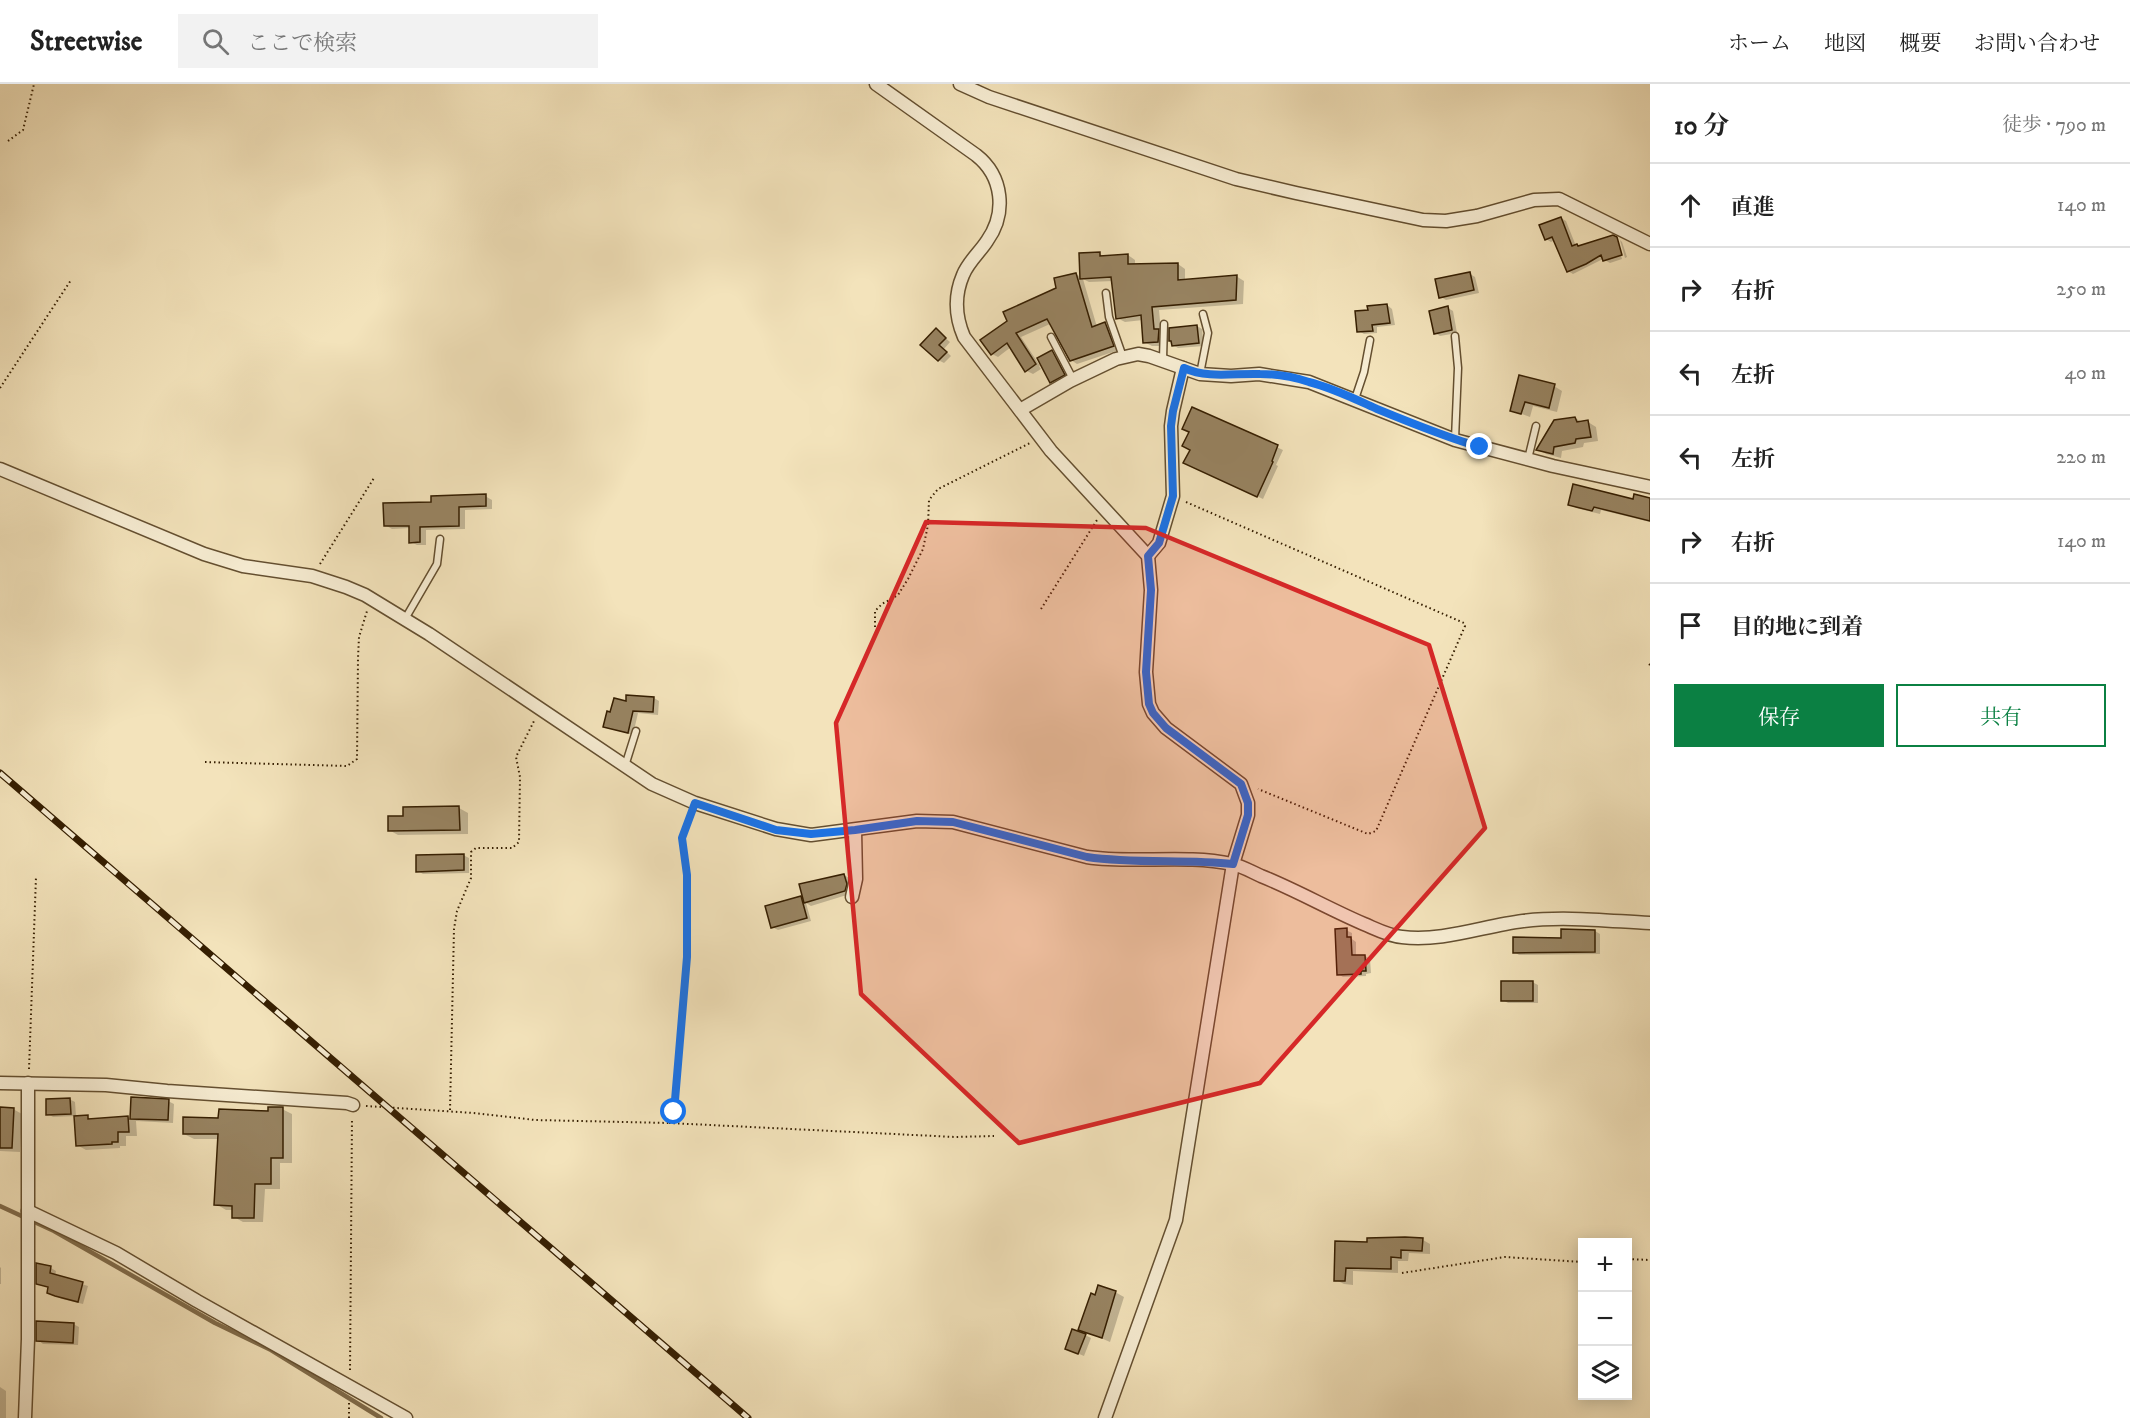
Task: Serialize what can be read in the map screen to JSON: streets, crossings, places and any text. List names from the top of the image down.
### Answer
{
  "page": {
    "header": "Streetwise",
    "search": "ここで検索",
    "nav": [
      "ホーム",
      "地図",
      "概要",
      "お問い合わせ"
    ],
    "heading": ["10 分", "徒歩 · 790 m"],
    "list": [
      ["直進", "140 m"],
      ["右折", "250 m"],
      ["左折", "40 m"],
      ["左折", "220 m"],
      ["右折", "140 m"],
      "目的地に到着"
    ],
    "buttons": ["保存", "共有"],
    "map_buttons": ["+", "−"]
  }
}
